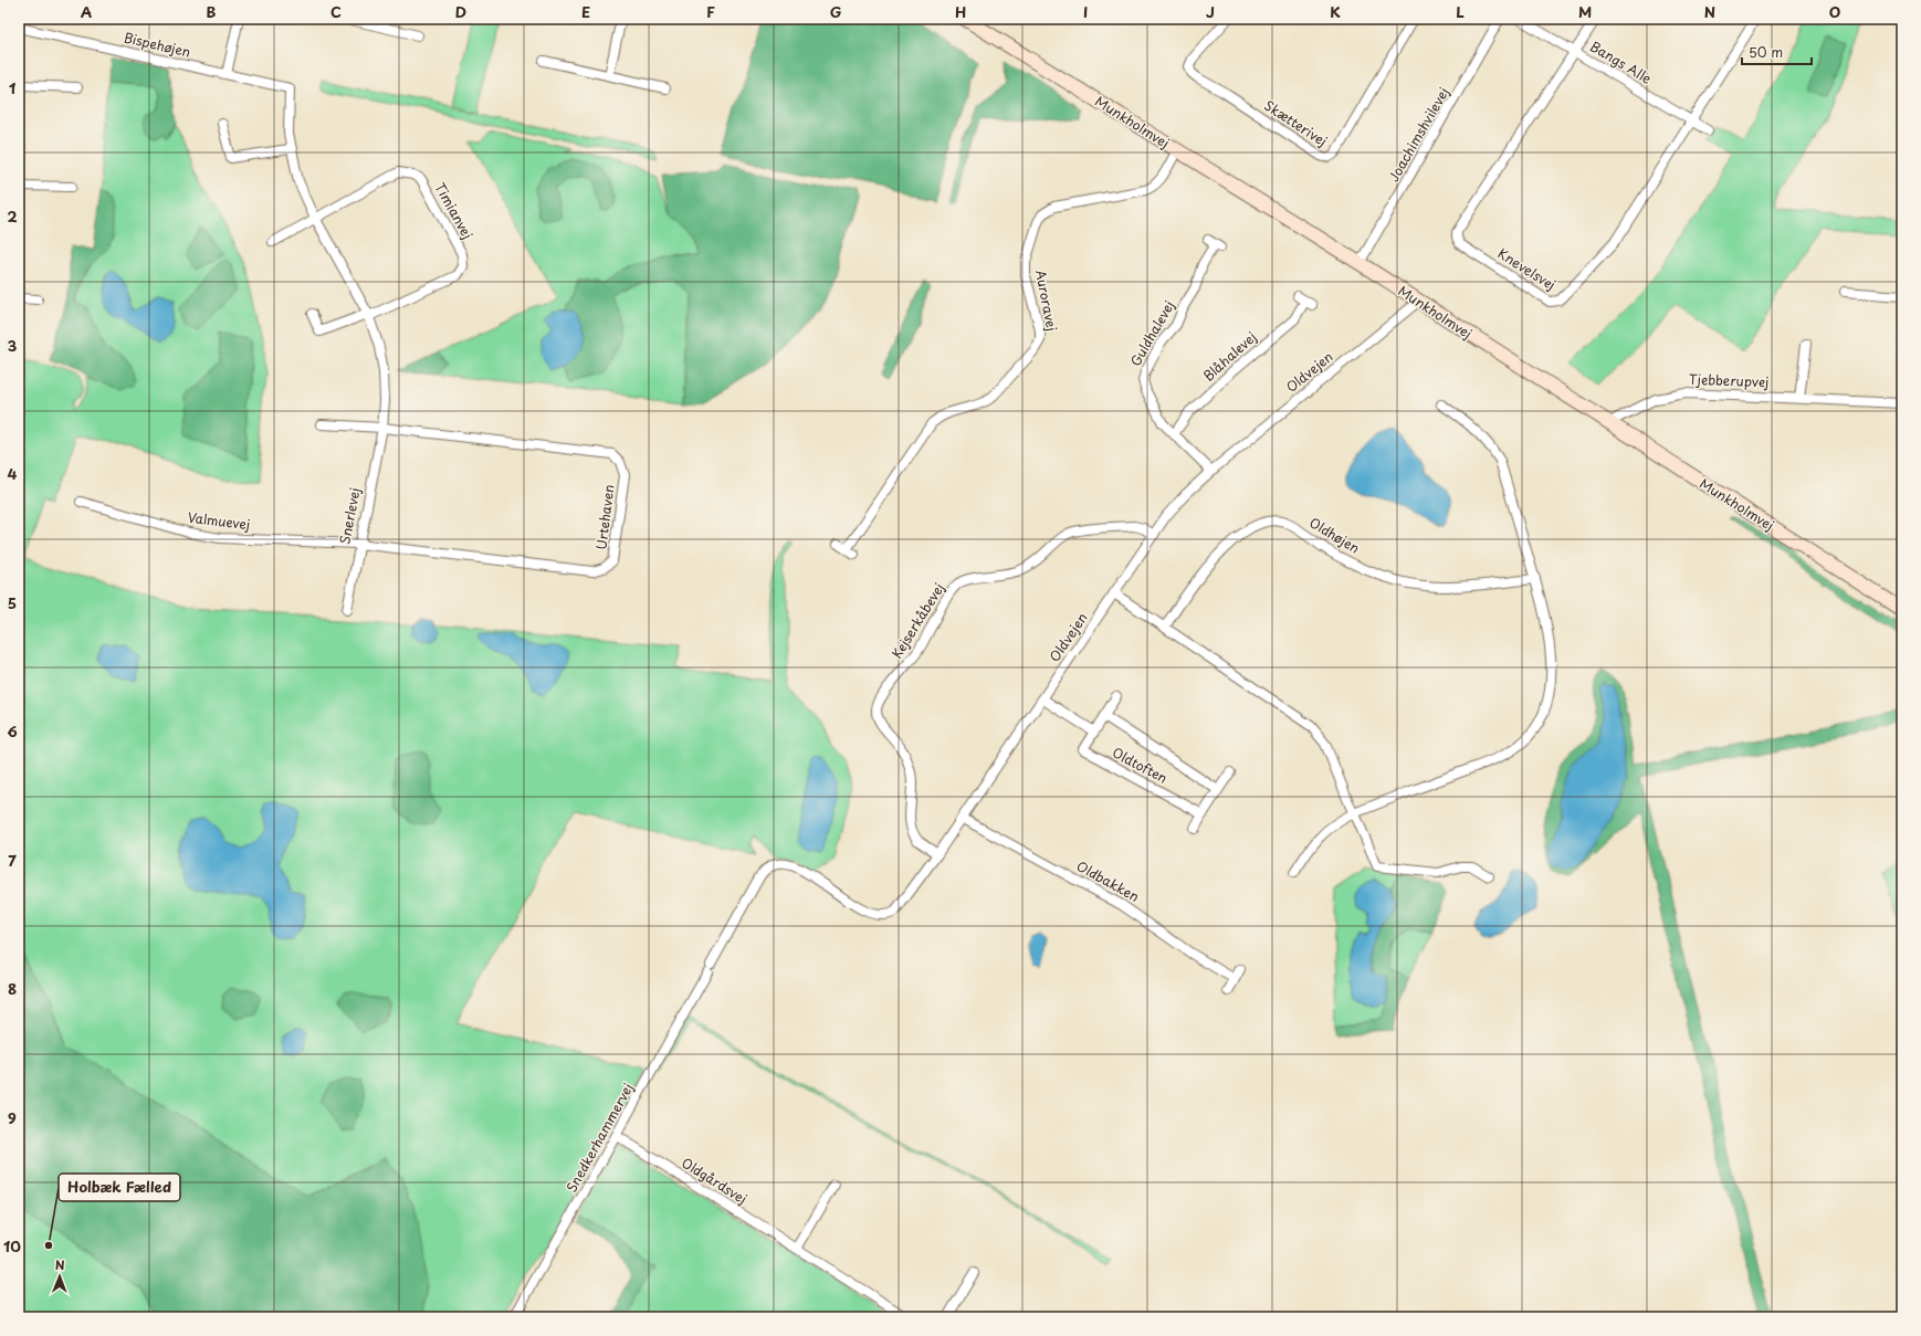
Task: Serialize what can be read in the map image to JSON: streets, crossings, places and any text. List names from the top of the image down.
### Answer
{
  "streets": {
    "street": [
      "Bispehøjen",
      "Bangs Alle",
      "Munkholmvej",
      "Skætterivej",
      "Joachimshvilevej",
      "Timianvej",
      "Knevelsvej",
      "Auroravej",
      "Guldhalevej",
      "Blåhalevej",
      "Oldvejen",
      "Tjebberupvej",
      "Snerlevej",
      "Urtehaven",
      "Valmuevej",
      "Oldhøjen",
      "Kejserkåbevej",
      "Oldtoften",
      "Oldbakken",
      "Snedkerhammervej",
      "Oldgårdsvej"
    ]
  },
  "crossings": [
    ["Bispehøjen", "Snerlevej"],
    ["Bangs Alle", "Knevelsvej"],
    ["Munkholmvej", "Joachimshvilevej"],
    ["Munkholmvej", "Auroravej"],
    ["Munkholmvej", "Oldvejen"],
    ["Munkholmvej", "Tjebberupvej"],
    ["Timianvej", "Snerlevej"],
    ["Guldhalevej", "Blåhalevej"],
    ["Guldhalevej", "Oldvejen"],
    ["Oldvejen", "Kejserkåbevej"],
    ["Oldvejen", "Oldbakken"],
    ["Oldvejen", "Snedkerhammervej"],
    ["Snerlevej", "Urtehaven"],
    ["Snerlevej", "Valmuevej"],
    ["Urtehaven", "Valmuevej"],
    ["Snedkerhammervej", "Oldgårdsvej"]
  ],
  "places": ["Holbæk Fælled"],
  "scale_bar": "50 m",
  "north": "top",
  "grid": {
    "columns": [
      "A",
      "B",
      "C",
      "D",
      "E",
      "F",
      "G",
      "H",
      "I",
      "J",
      "K",
      "L",
      "M",
      "N",
      "O"
    ],
    "rows": [
      "1",
      "2",
      "3",
      "4",
      "5",
      "6",
      "7",
      "8",
      "9",
      "10"
    ]
  }
}
